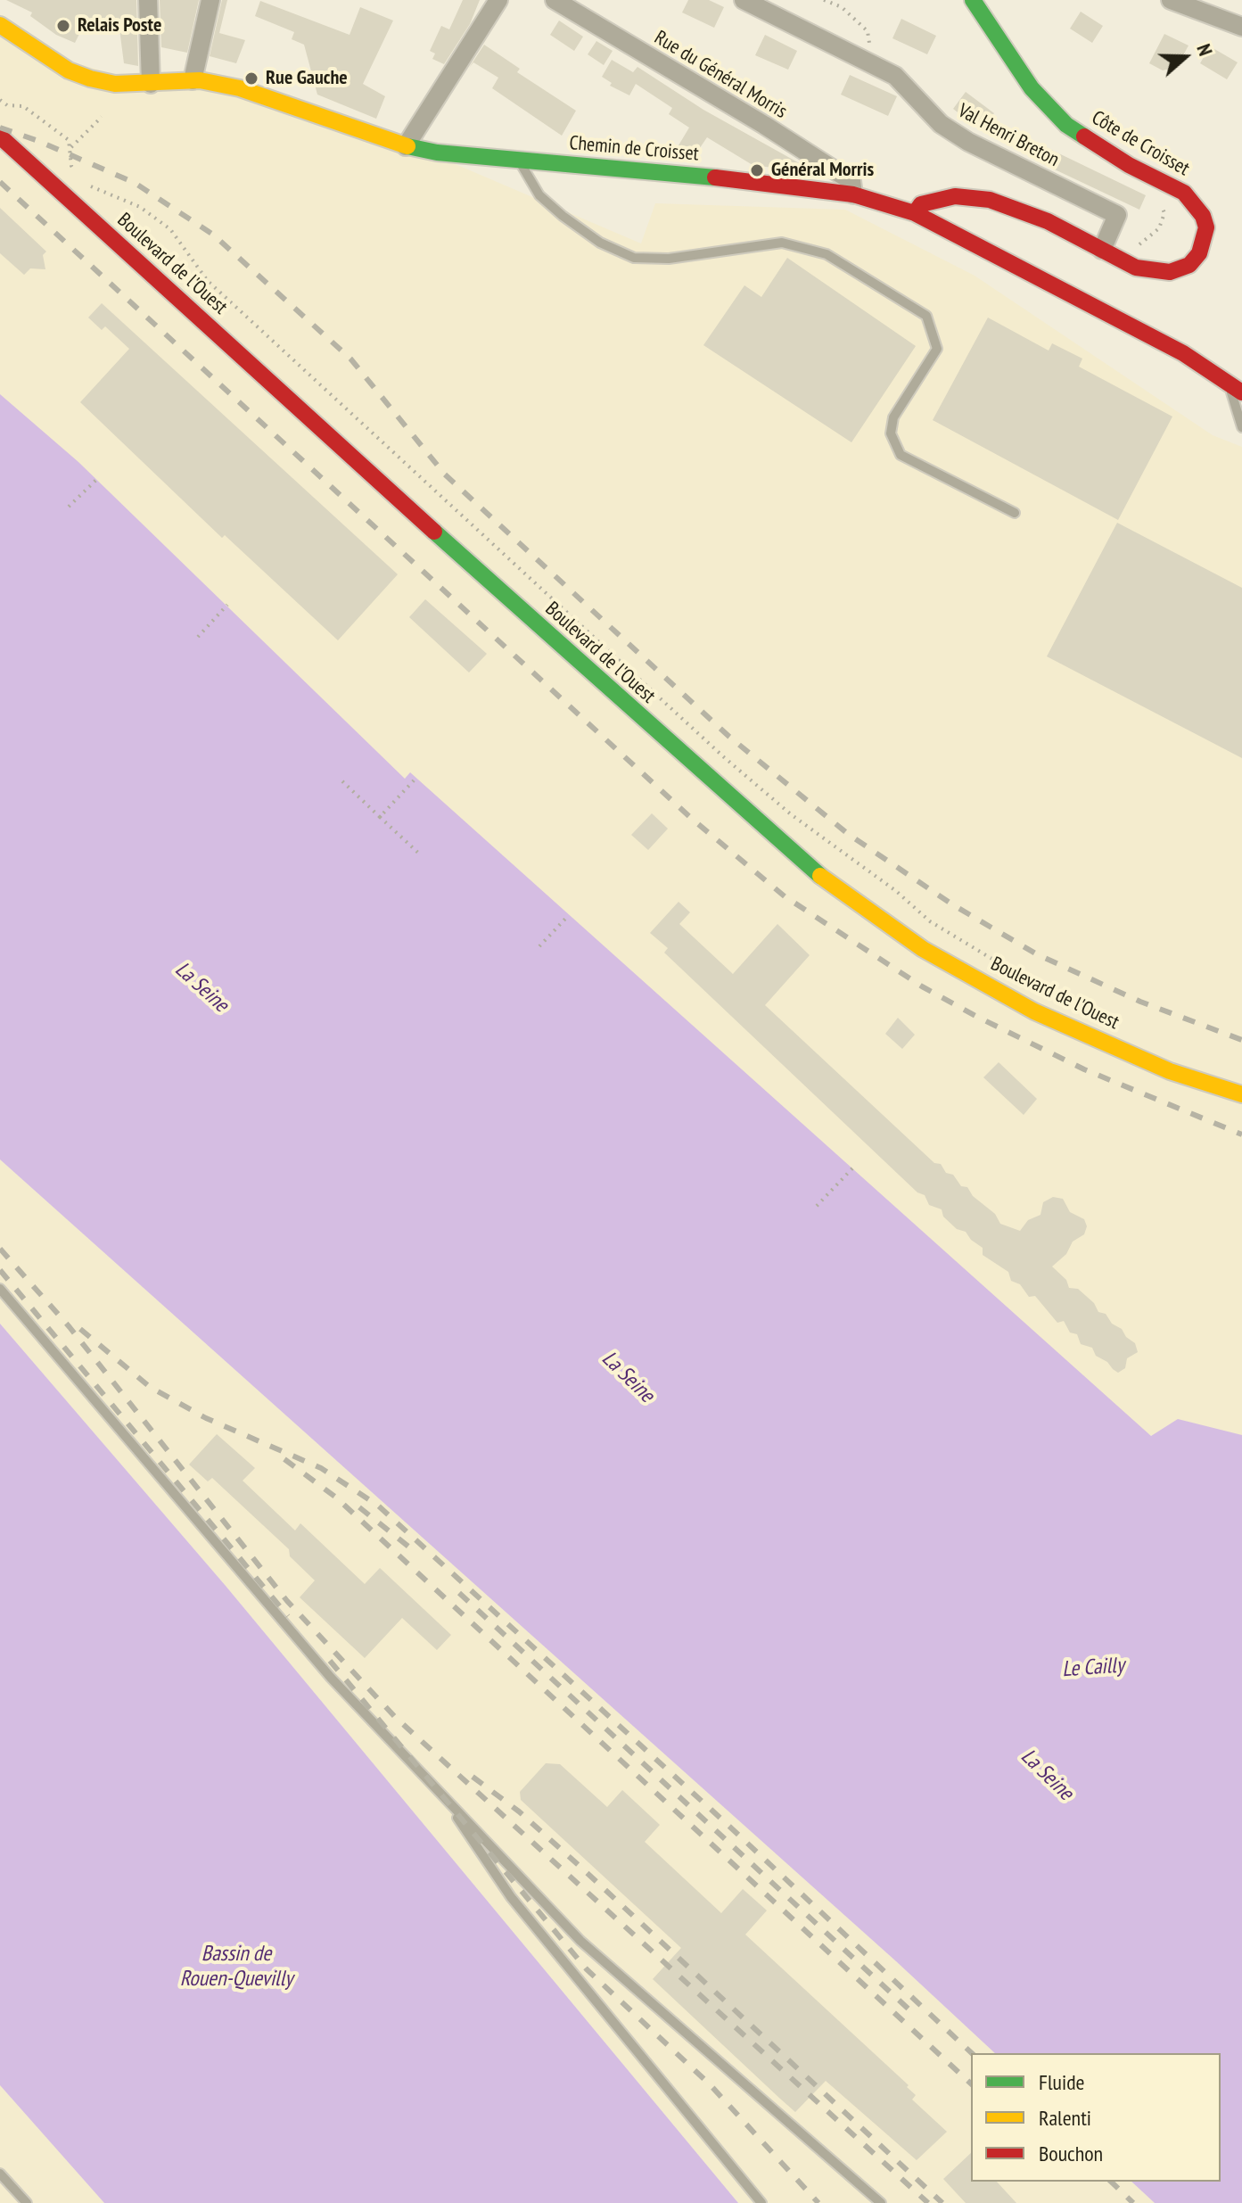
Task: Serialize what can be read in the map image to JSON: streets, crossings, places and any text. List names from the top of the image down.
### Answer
{
  "streets": {
    "street": [
      "Rue du Général Morris",
      "Val Henri Breton",
      "Côte de Croisset",
      "Chemin de Croisset",
      "Boulevard de l'Ouest"
    ]
  },
  "crossings": [
    ["Rue du Général Morris", "Chemin de Croisset"],
    ["Val Henri Breton", "Côte de Croisset"],
    ["Côte de Croisset", "Chemin de Croisset"]
  ],
  "water": ["La Seine", "Le Cailly", "Bassin de Rouen-Quevilly"],
  "places": ["Relais Poste", "Rue Gauche", "Général Morris"],
  "legend": ["Fluide", "Ralenti", "Bouchon"],
  "north": "right"
}
